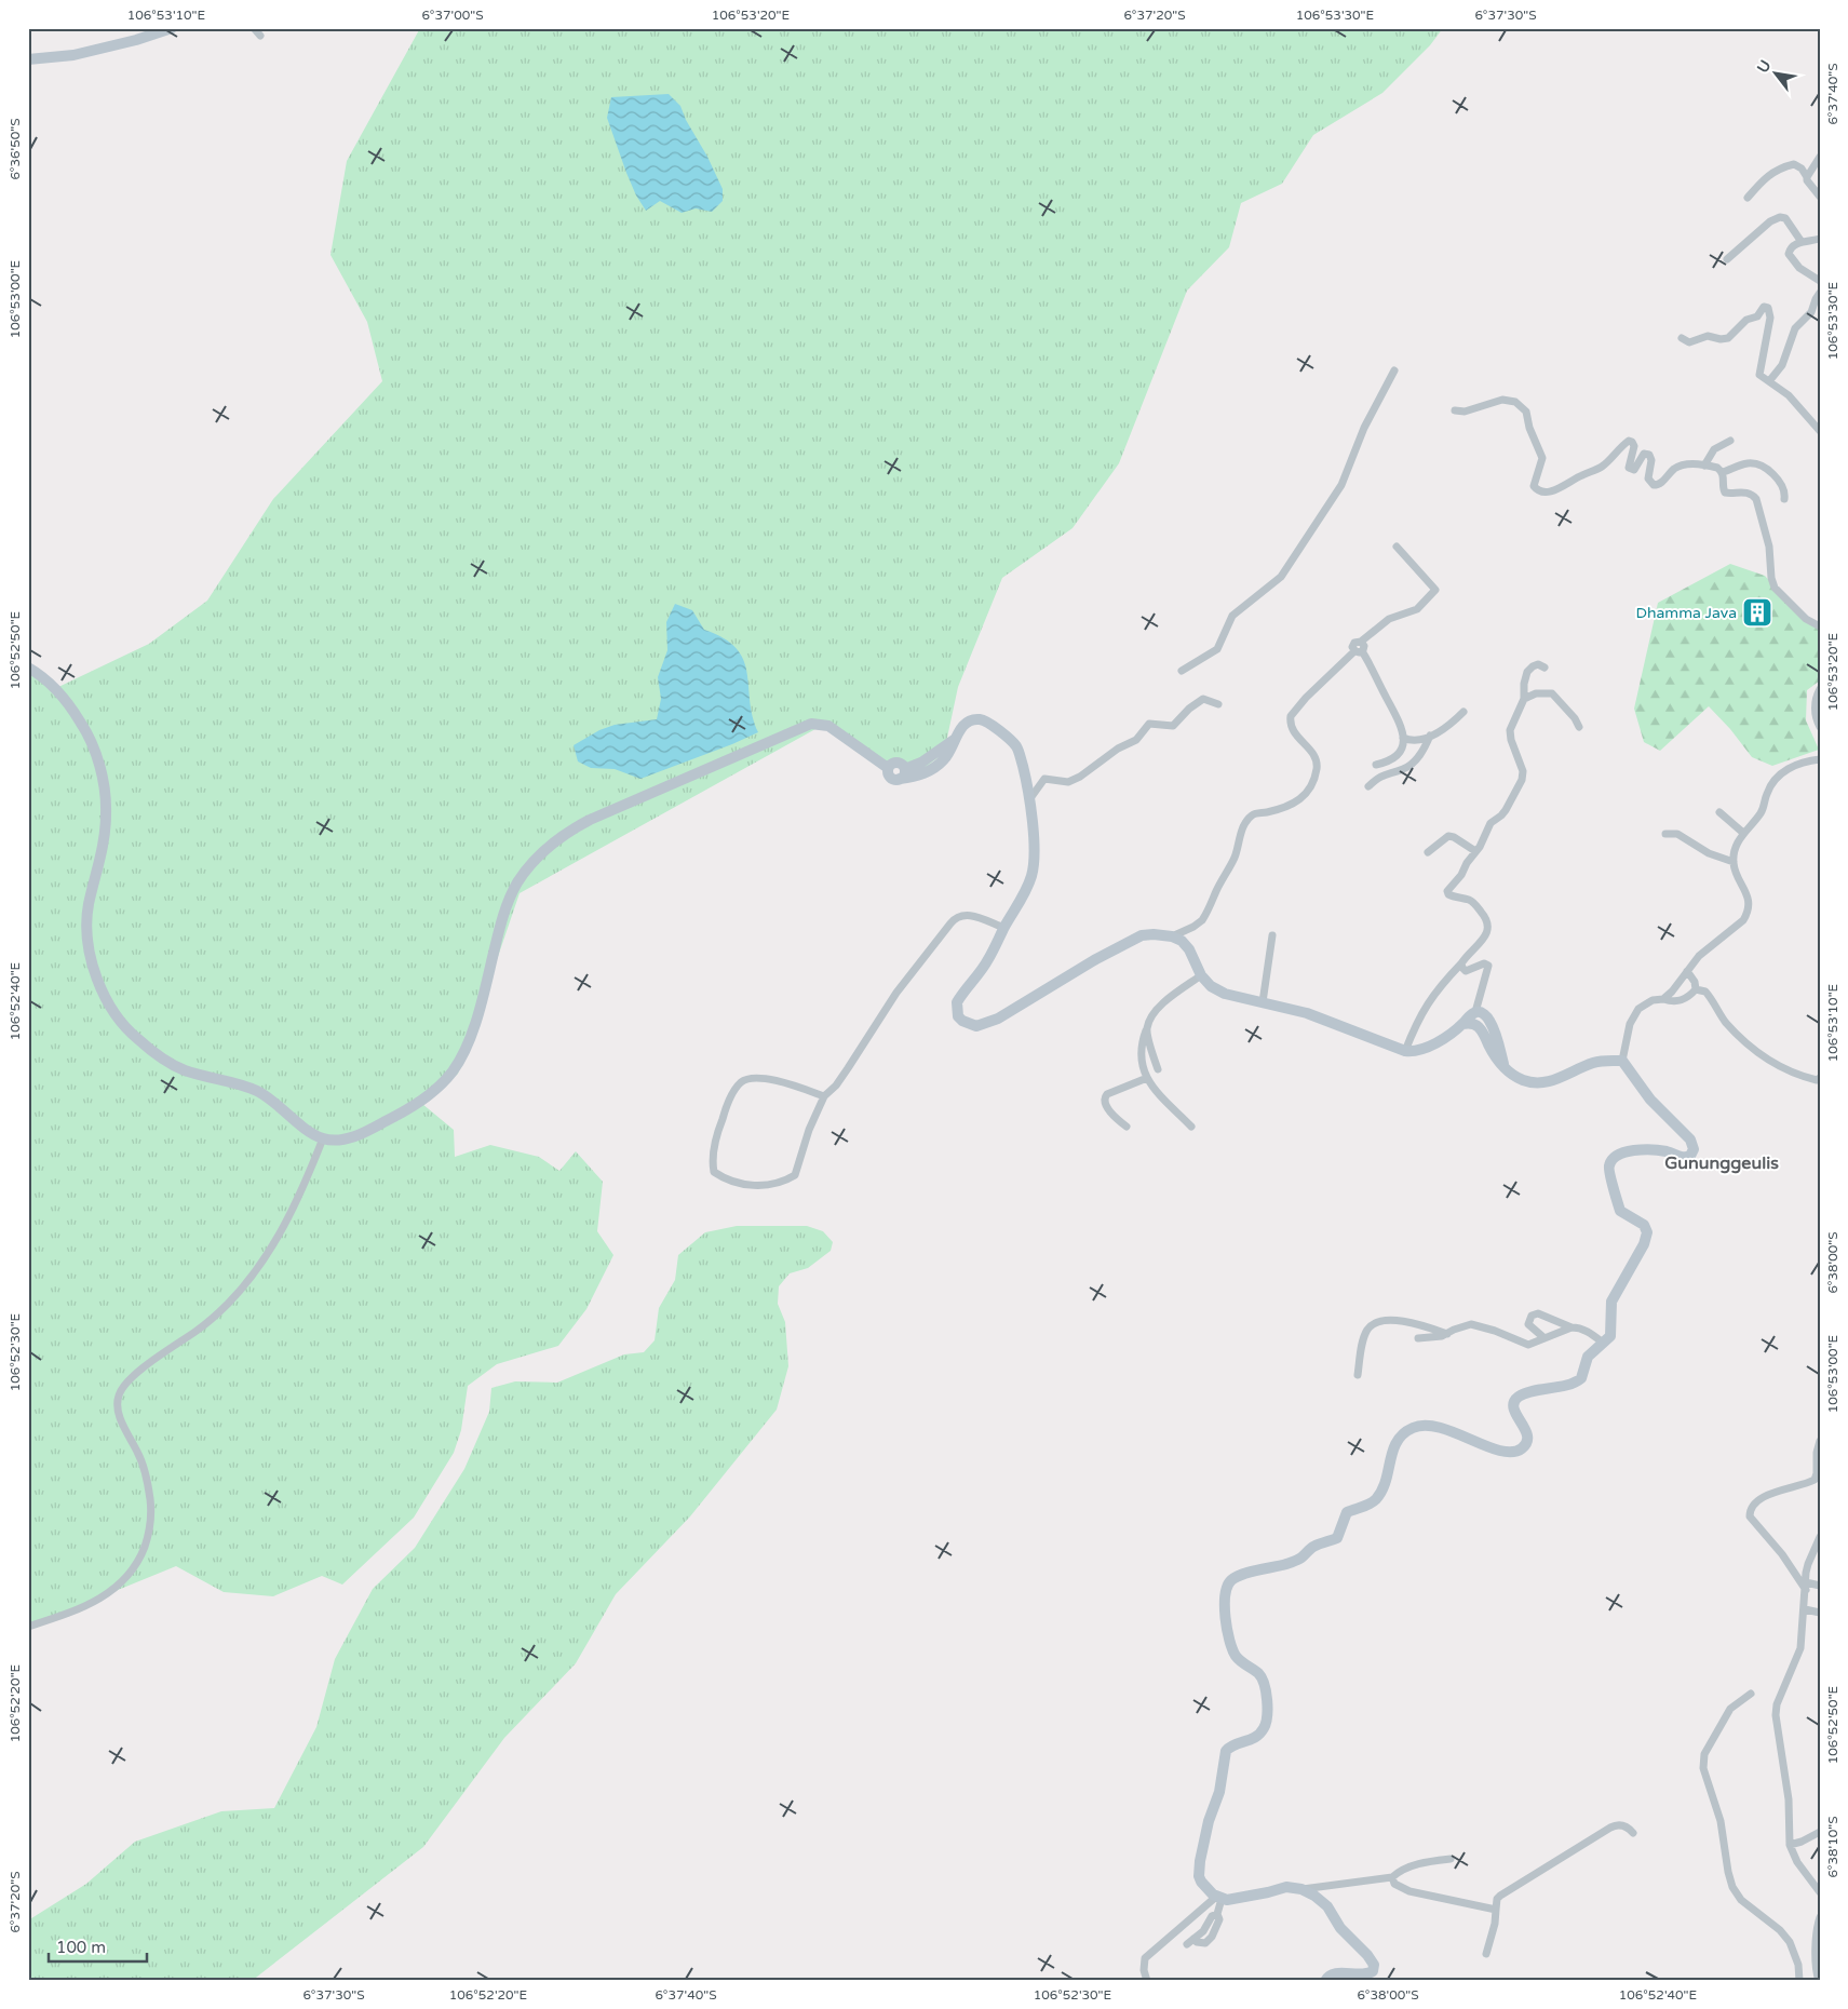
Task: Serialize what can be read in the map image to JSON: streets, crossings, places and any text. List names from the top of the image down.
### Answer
{
  "districts": ["Gununggeulis"],
  "places": {
    "building": ["Dhamma Java"]
  },
  "scale_bar": "100 m",
  "north": "top left",
  "coordinates": [
    "106°53'10\"E",
    "6°37'00\"S",
    "106°53'20\"E",
    "6°37'20\"S",
    "106°53'30\"E",
    "6°37'30\"S",
    "6°37'40\"S",
    "6°36'50\"S",
    "106°53'00\"E",
    "106°52'50\"E",
    "106°52'40\"E",
    "6°38'00\"S",
    "106°52'30\"E",
    "106°52'20\"E",
    "6°38'10\"S"
  ]
}
